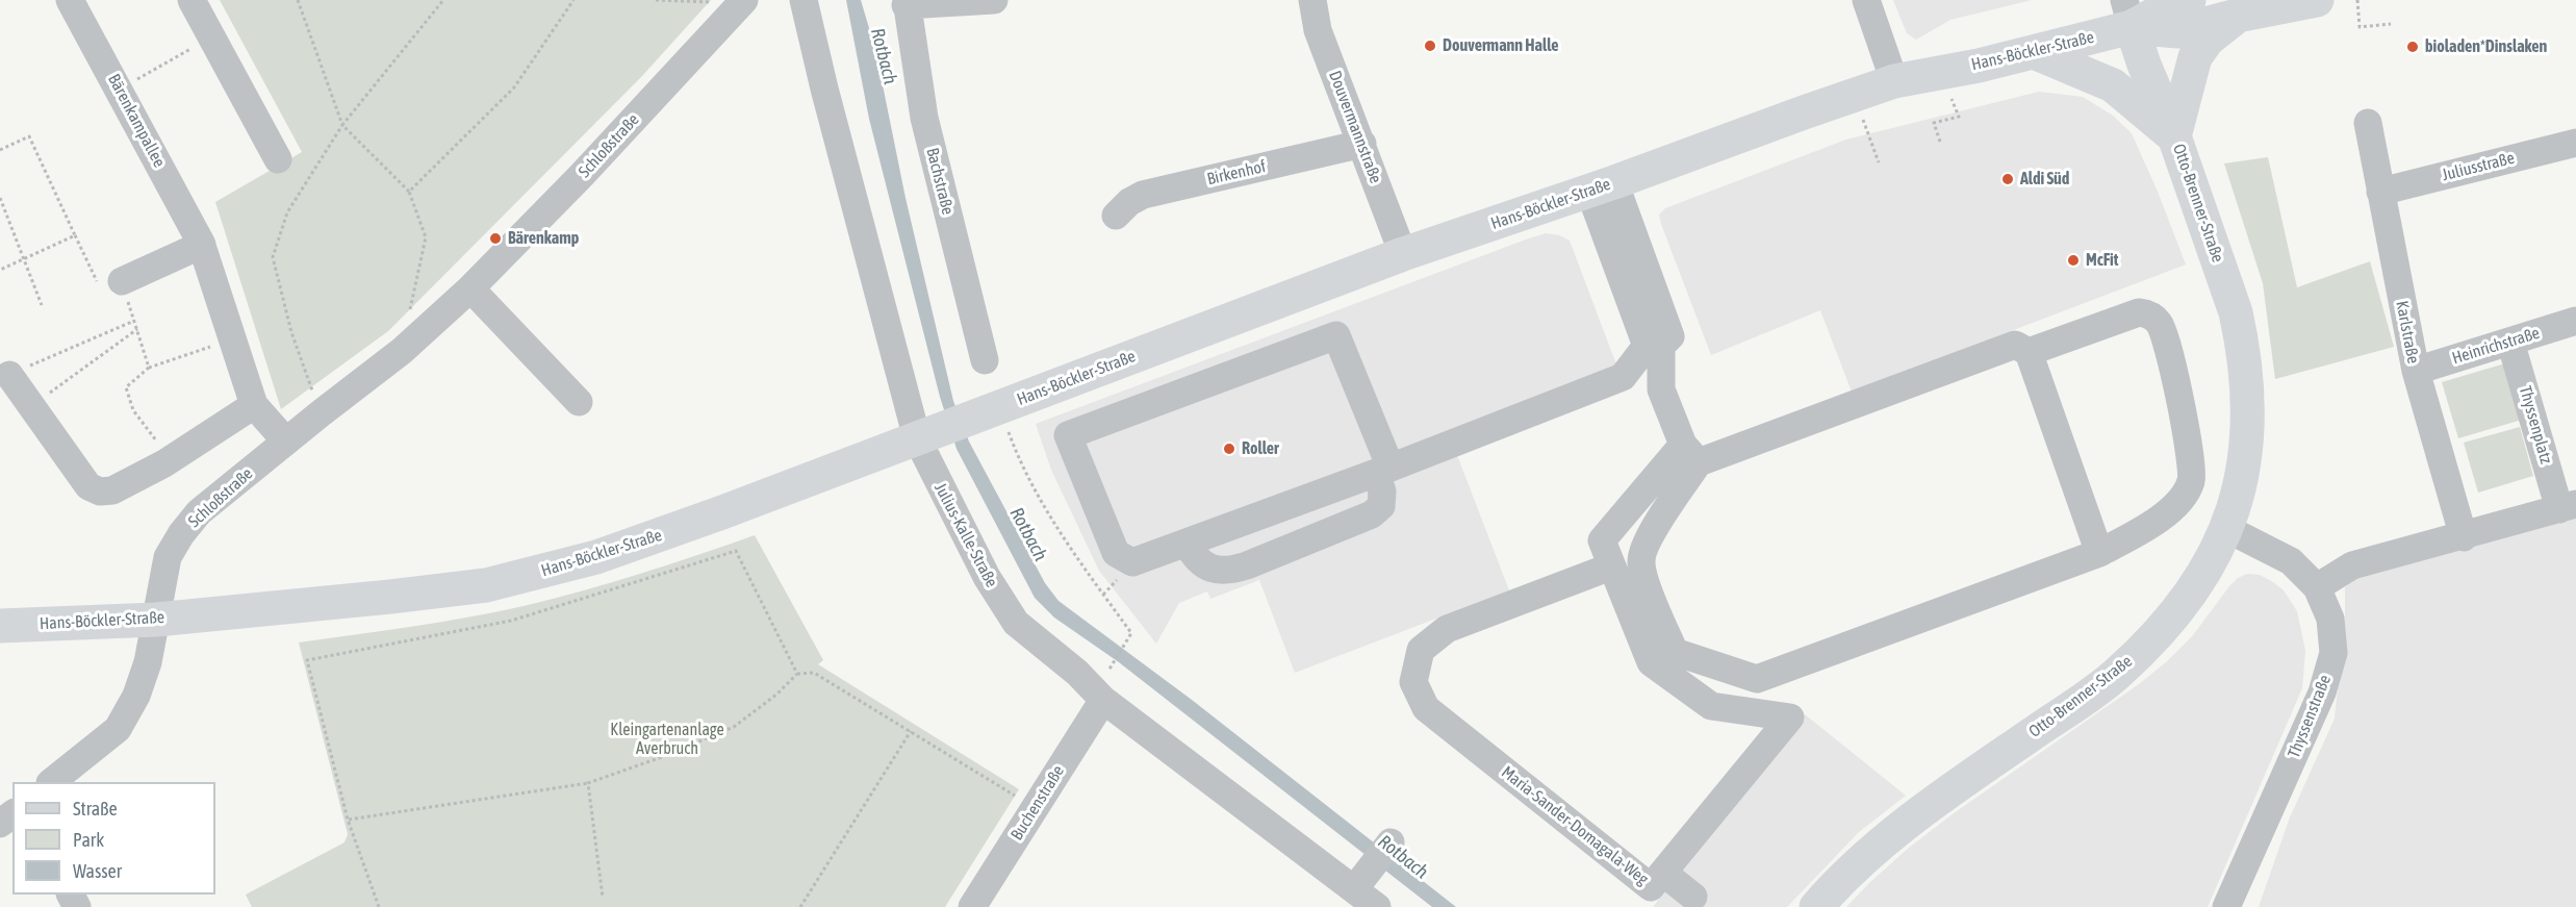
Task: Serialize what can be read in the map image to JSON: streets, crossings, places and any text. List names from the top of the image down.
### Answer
{
  "streets": {
    "main road": ["Hans-Böckler-Straße", "Otto-Brenner-Straße"],
    "street": [
      "Bärenkampallee",
      "Douvermannstraße",
      "Schloßstraße",
      "Juliusstraße",
      "Birkenhof",
      "Bachstraße",
      "Karlstraße",
      "Heinrichstraße",
      "Thyssenplatz",
      "Julius-Kalle-Straße",
      "Thyssenstraße",
      "Buchenstraße",
      "Maria-Sander-Domagala-Weg"
    ]
  },
  "crossings": [
    ["Hans-Böckler-Straße", "Douvermannstraße"],
    ["Hans-Böckler-Straße", "Schloßstraße"],
    ["Hans-Böckler-Straße", "Otto-Brenner-Straße"],
    ["Hans-Böckler-Straße", "Julius-Kalle-Straße"],
    ["Douvermannstraße", "Birkenhof"],
    ["Juliusstraße", "Karlstraße"],
    ["Otto-Brenner-Straße", "Thyssenstraße"],
    ["Karlstraße", "Heinrichstraße"],
    ["Heinrichstraße", "Thyssenplatz"],
    ["Julius-Kalle-Straße", "Buchenstraße"]
  ],
  "water": ["Rotbach"],
  "parks": ["Kleingartenanlage Averbruch"],
  "places": [
    "Douvermann Halle",
    "bioladen*Dinslaken",
    "Aldi Süd",
    "Bärenkamp",
    "McFit",
    "Roller"
  ],
  "legend": ["Straße", "Park", "Wasser"]
}
